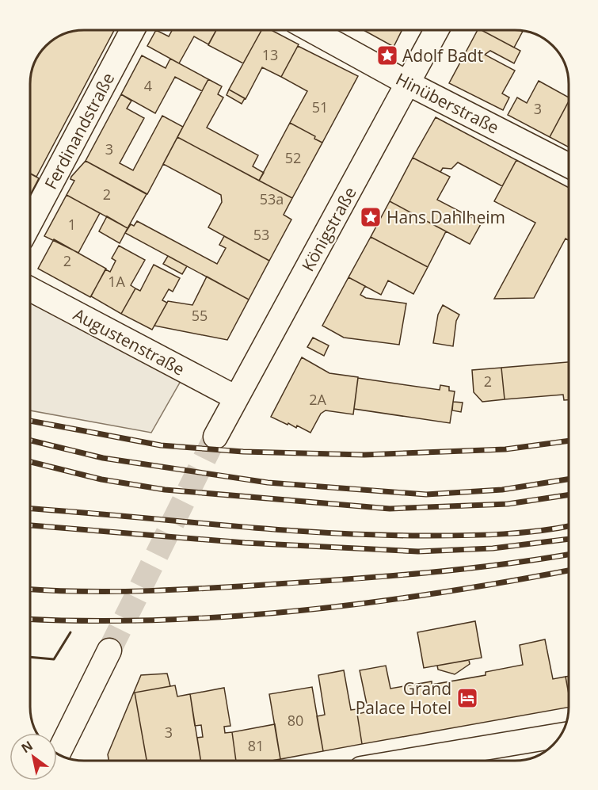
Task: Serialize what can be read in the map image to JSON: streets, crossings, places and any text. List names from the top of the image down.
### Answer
{
  "streets": {
    "street": [
      "Hinüberstraße",
      "Ferdinandstraße",
      "Königstraße",
      "Augustenstraße"
    ]
  },
  "crossings": [
    ["Hinüberstraße", "Königstraße"],
    ["Königstraße", "Augustenstraße"]
  ],
  "places": {
    "place": ["Adolf Badt", "Hans Dahlheim"],
    "hotel": ["Grand Palace Hotel"]
  },
  "house_numbers": [
    "13",
    "4",
    "51",
    "3",
    "3",
    "52",
    "2",
    "53a",
    "1",
    "53",
    "2",
    "1A",
    "55",
    "2",
    "2A",
    "80",
    "3",
    "81"
  ],
  "north": "top left"
}
